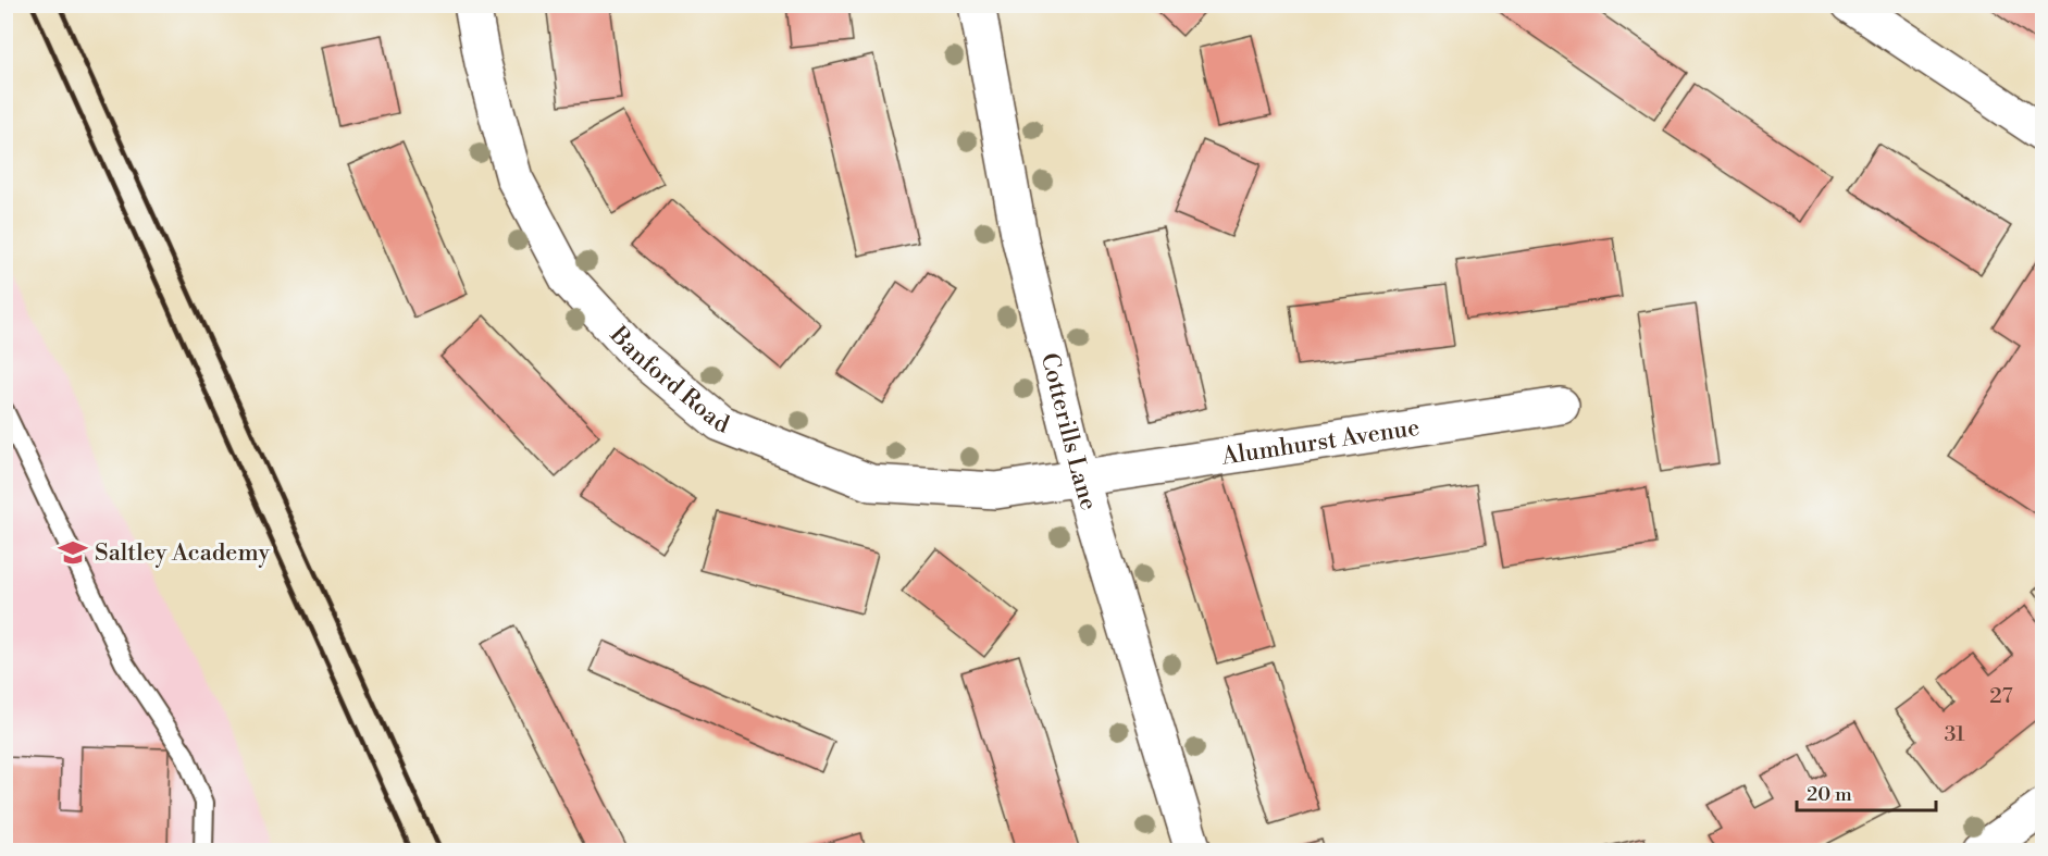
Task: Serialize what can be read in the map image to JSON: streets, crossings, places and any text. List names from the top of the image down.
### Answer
{
  "streets": {
    "street": ["Banford Road", "Cotterills Lane", "Alumhurst Avenue"]
  },
  "crossings": [
    ["Banford Road", "Cotterills Lane"],
    ["Banford Road", "Alumhurst Avenue"],
    ["Cotterills Lane", "Alumhurst Avenue"]
  ],
  "places": {
    "school or university": ["Saltley Academy"]
  },
  "house_numbers": ["27", "31"],
  "scale_bar": "20 m"
}
